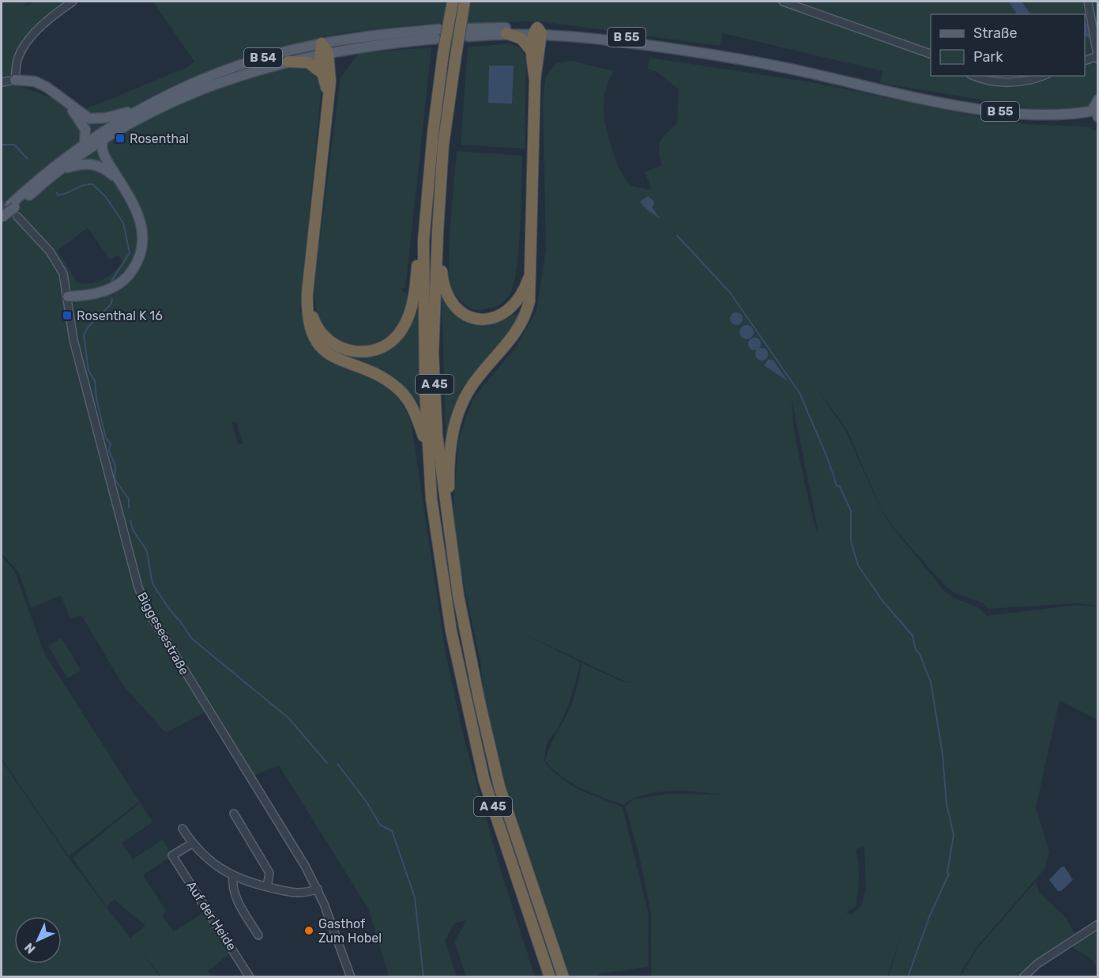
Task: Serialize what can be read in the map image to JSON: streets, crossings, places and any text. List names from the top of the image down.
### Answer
{
  "streets": {
    "highway": ["A 45"],
    "main road": ["B 55", "B 54"],
    "street": ["Biggeseestraße", "Auf der Heide"]
  },
  "crossings": [
    ["B 54", "Biggeseestraße"]
  ],
  "places": {
    "transit": ["Rosenthal", "Rosenthal K 16"],
    "other": ["Gasthof Zum Hobel"]
  },
  "legend": ["Straße", "Park"],
  "north": "bottom left"
}
